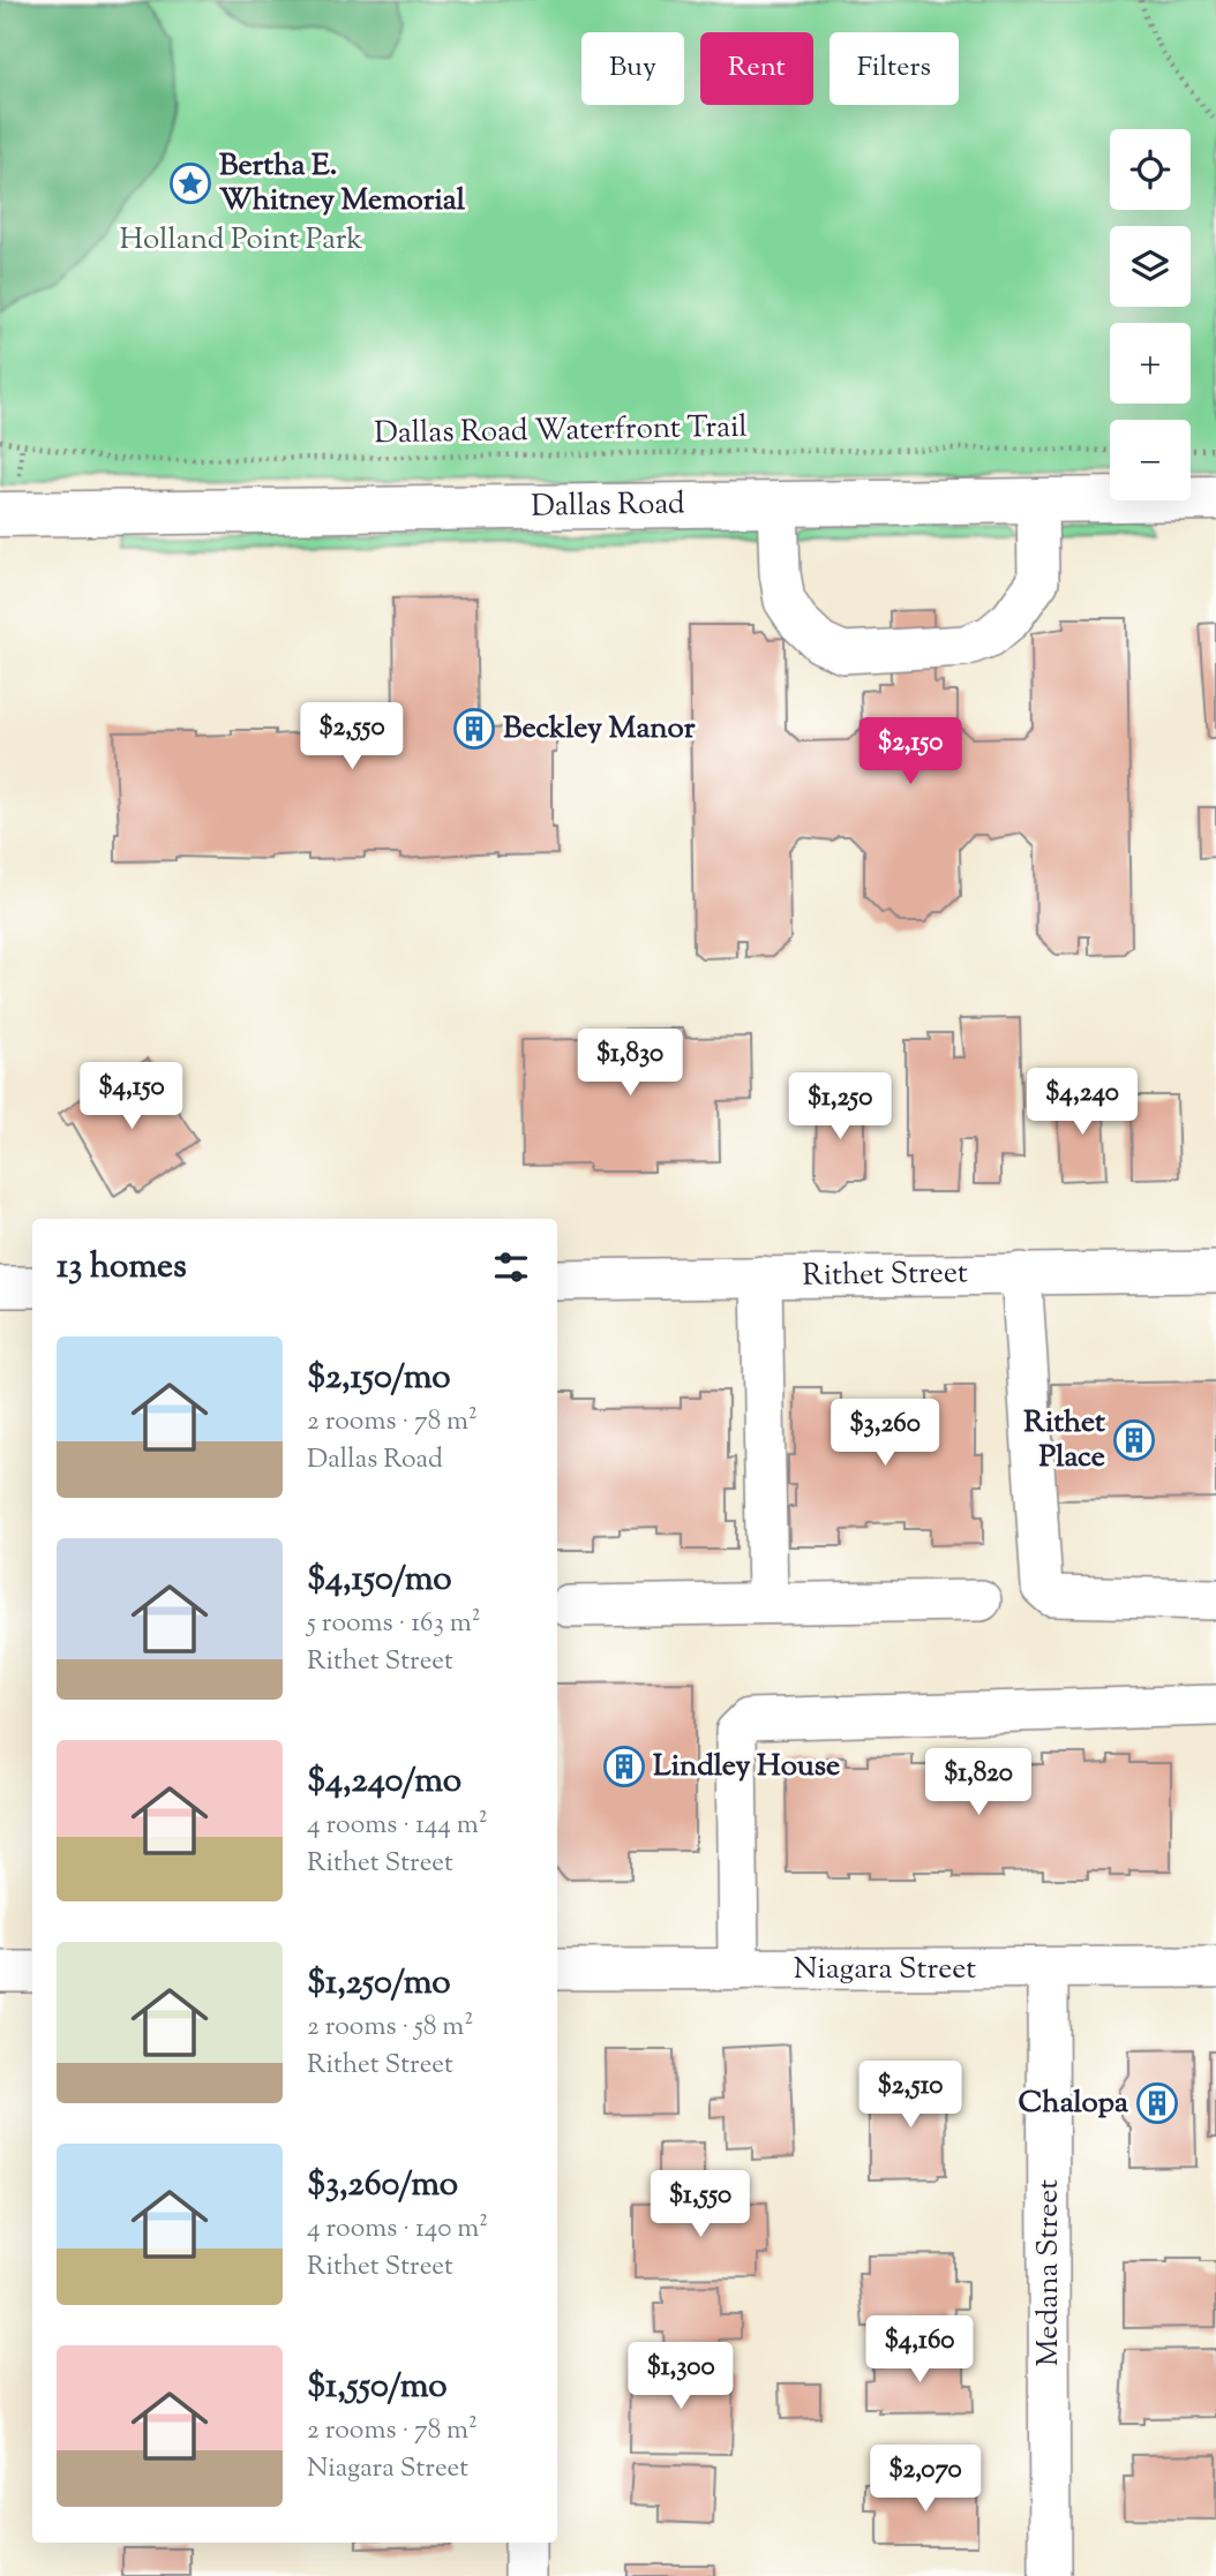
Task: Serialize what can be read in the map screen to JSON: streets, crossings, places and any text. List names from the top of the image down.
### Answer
{
  "streets": {
    "main road": ["Dallas Road"],
    "street": ["Rithet Street", "Niagara Street", "Medana Street"],
    "path": ["Dallas Road Waterfront Trail"]
  },
  "crossings": [
    ["Niagara Street", "Medana Street"]
  ],
  "parks": ["Holland Point Park"],
  "places": {
    "place": ["Bertha E. Whitney Memorial"],
    "building": [
      "Beckley Manor",
      "Rithet Place",
      "Lindley House",
      "Chalopa"
    ]
  },
  "page": {
    "chip": ["Buy", "Rent", "Filters"],
    "map_buttons": ["+", "−"],
    "price": [
      "$2,550",
      "$2,150",
      "$1,830",
      "$4,150",
      "$4,240",
      "$1,250",
      "$3,260",
      "$1,820",
      "$2,510",
      "$1,550",
      "$4,160",
      "$1,300",
      "$2,070"
    ],
    "heading": "13 homes",
    "list": [
      {
        "name": "$2,150/mo",
        "note": "2 rooms · 78 m² · Dallas Road"
      },
      {
        "name": "$4,150/mo",
        "note": "5 rooms · 163 m² · Rithet Street"
      },
      {
        "name": "$4,240/mo",
        "note": "4 rooms · 144 m² · Rithet Street"
      },
      {
        "name": "$1,250/mo",
        "note": "2 rooms · 58 m² · Rithet Street"
      },
      {
        "name": "$3,260/mo",
        "note": "4 rooms · 140 m² · Rithet Street"
      },
      {
        "name": "$1,550/mo",
        "note": "2 rooms · 78 m² · Niagara Street"
      }
    ]
  }
}
